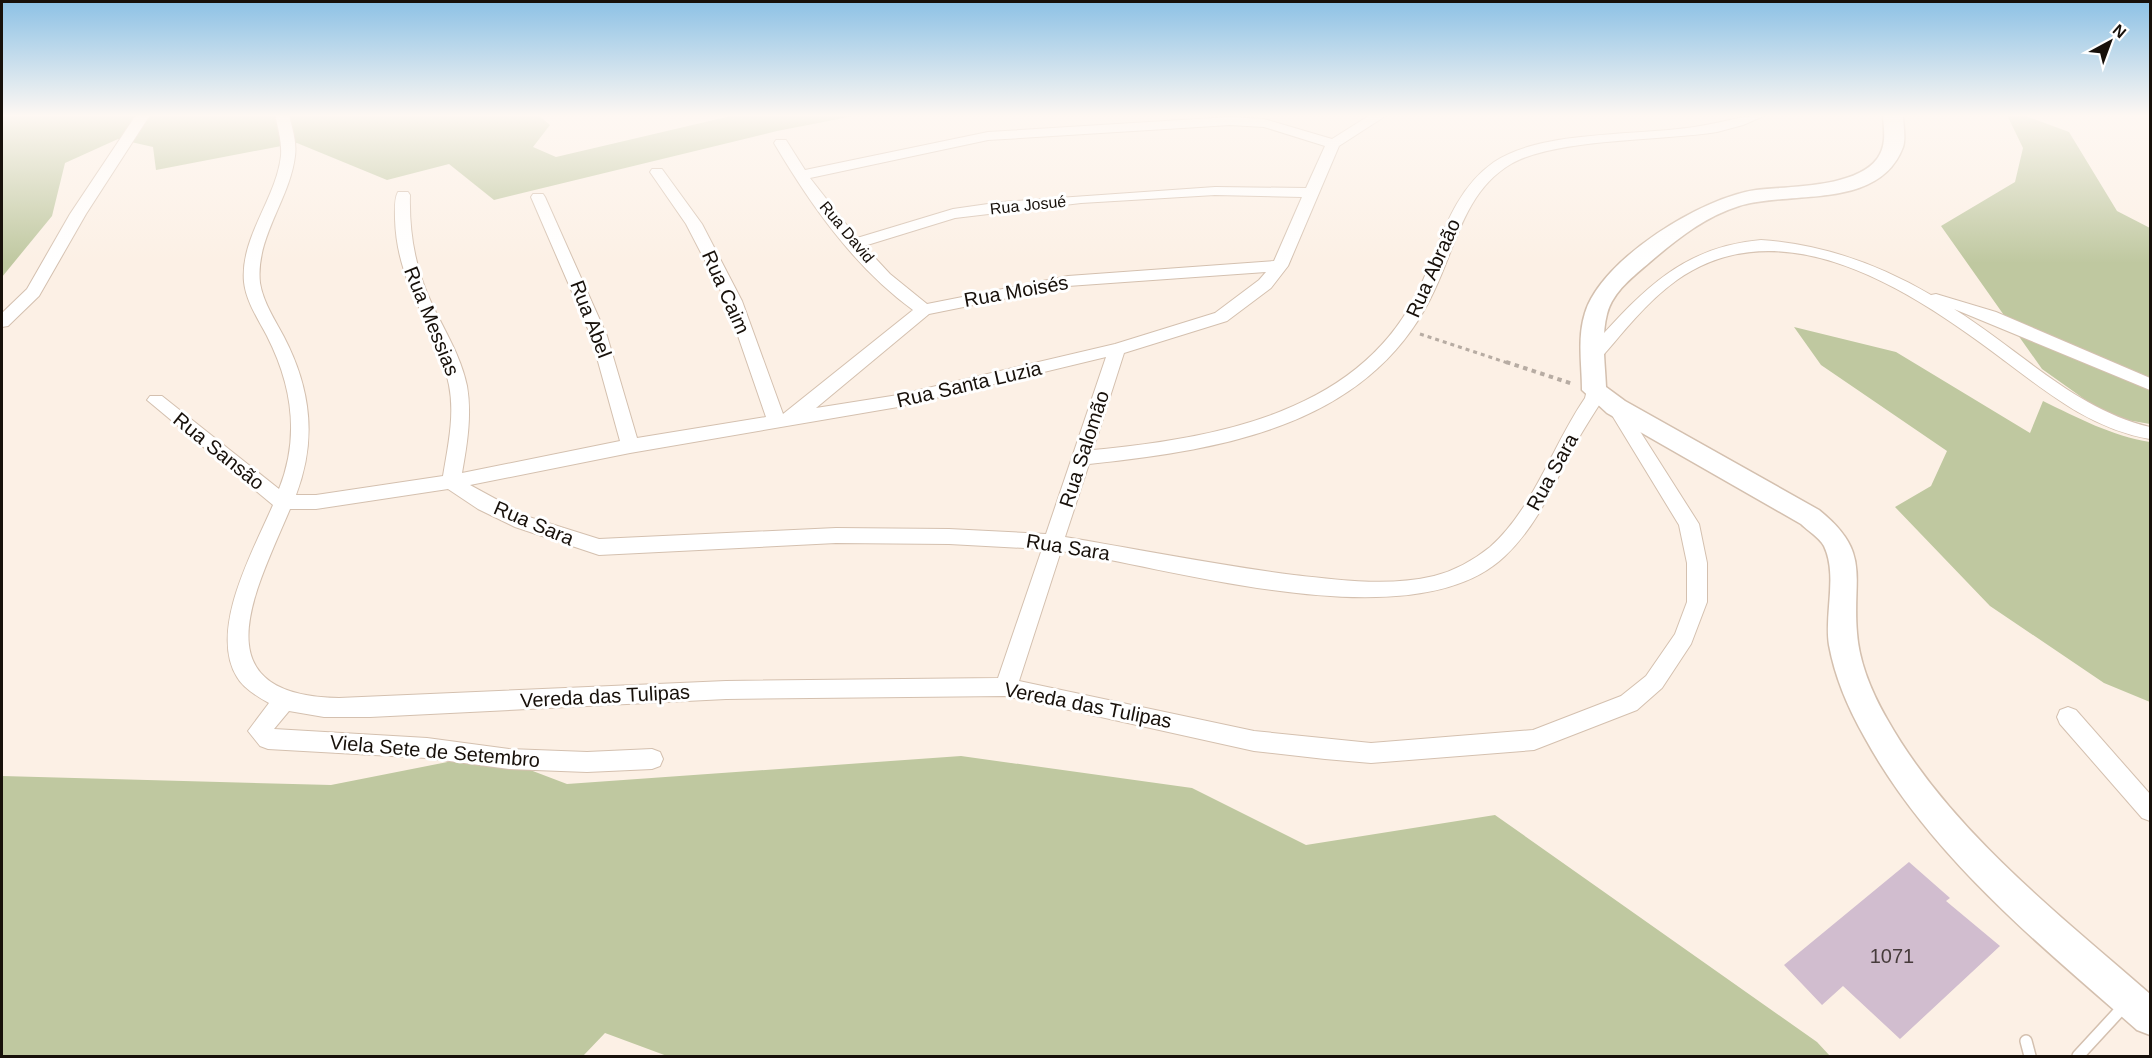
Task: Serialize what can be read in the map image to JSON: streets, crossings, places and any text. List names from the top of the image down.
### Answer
{
  "streets": {
    "street": [
      "Rua Josué",
      "Rua David",
      "Rua Abraão",
      "Rua Moisés",
      "Rua Caim",
      "Rua Abel",
      "Rua Messias",
      "Rua Santa Luzia",
      "Rua Salomão",
      "Rua Sansão",
      "Rua Sara",
      "Vereda das Tulipas",
      "Viela Sete de Setembro"
    ]
  },
  "crossings": [
    ["Rua Josué", "Rua David"],
    ["Rua Josué", "Rua Santa Luzia"],
    ["Rua David", "Rua Moisés"],
    ["Rua Abraão", "Rua Salomão"],
    ["Rua Moisés", "Rua Caim"],
    ["Rua Moisés", "Rua Santa Luzia"],
    ["Rua Caim", "Rua Santa Luzia"],
    ["Rua Abel", "Rua Santa Luzia"],
    ["Rua Messias", "Rua Santa Luzia"],
    ["Rua Messias", "Rua Sara"],
    ["Rua Santa Luzia", "Rua Salomão"],
    ["Rua Santa Luzia", "Rua Sara"],
    ["Rua Salomão", "Rua Sara"],
    ["Rua Salomão", "Vereda das Tulipas"],
    ["Rua Sara", "Vereda das Tulipas"],
    ["Vereda das Tulipas", "Viela Sete de Setembro"]
  ],
  "house_numbers": ["1071"],
  "north": "top right"
}
